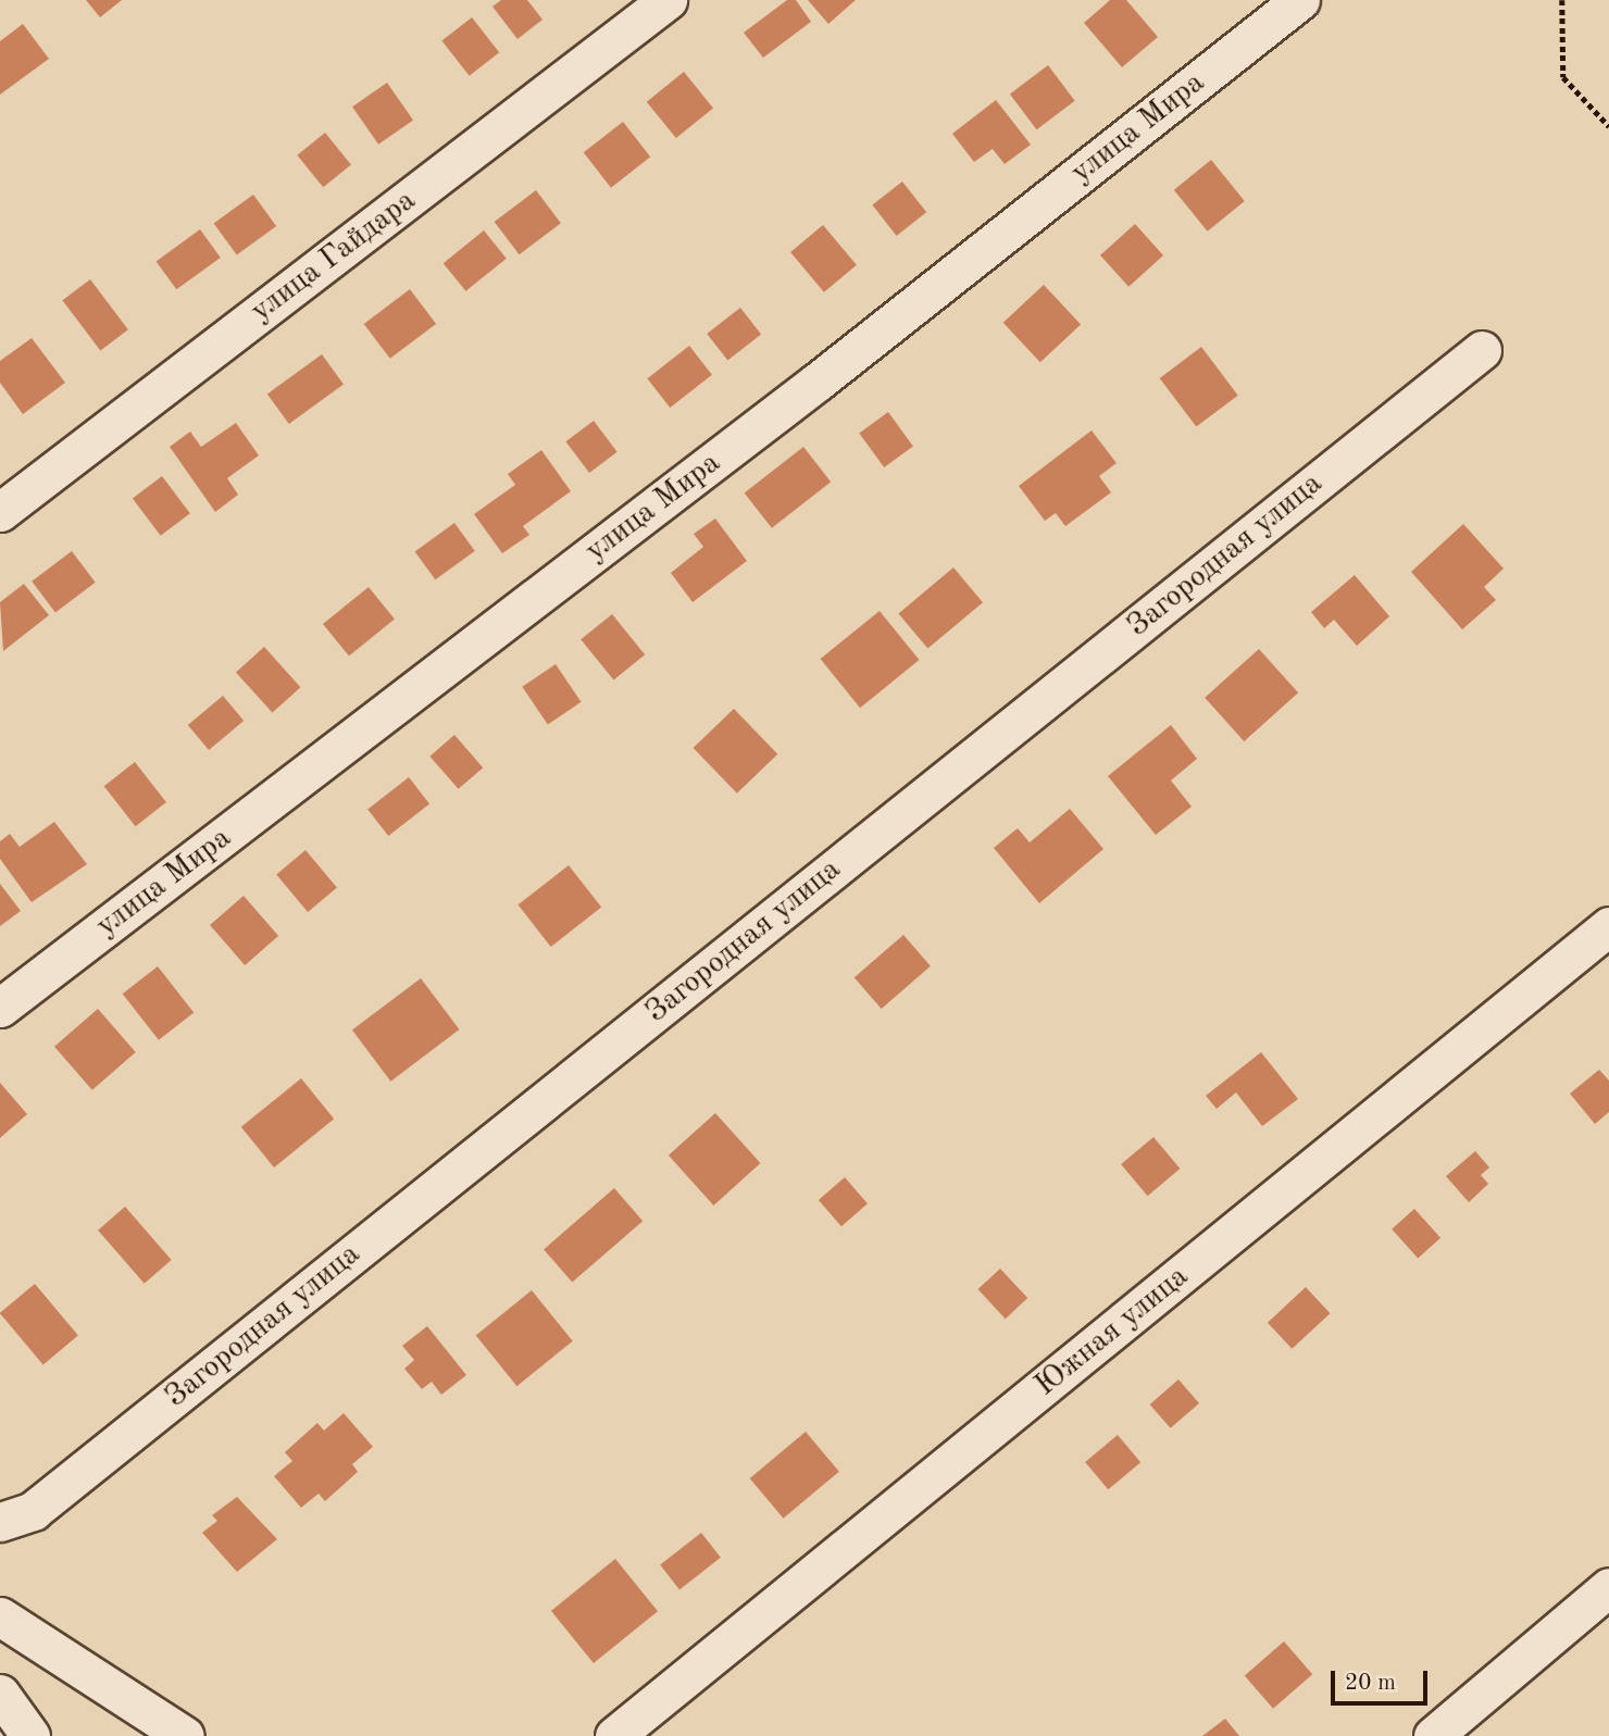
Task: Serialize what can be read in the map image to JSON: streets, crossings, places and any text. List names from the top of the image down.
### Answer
{
  "streets": {
    "street": [
      "улица Мира",
      "улица Гайдара",
      "Загородная улица",
      "Южная улица"
    ]
  },
  "scale_bar": "20 m"
}
